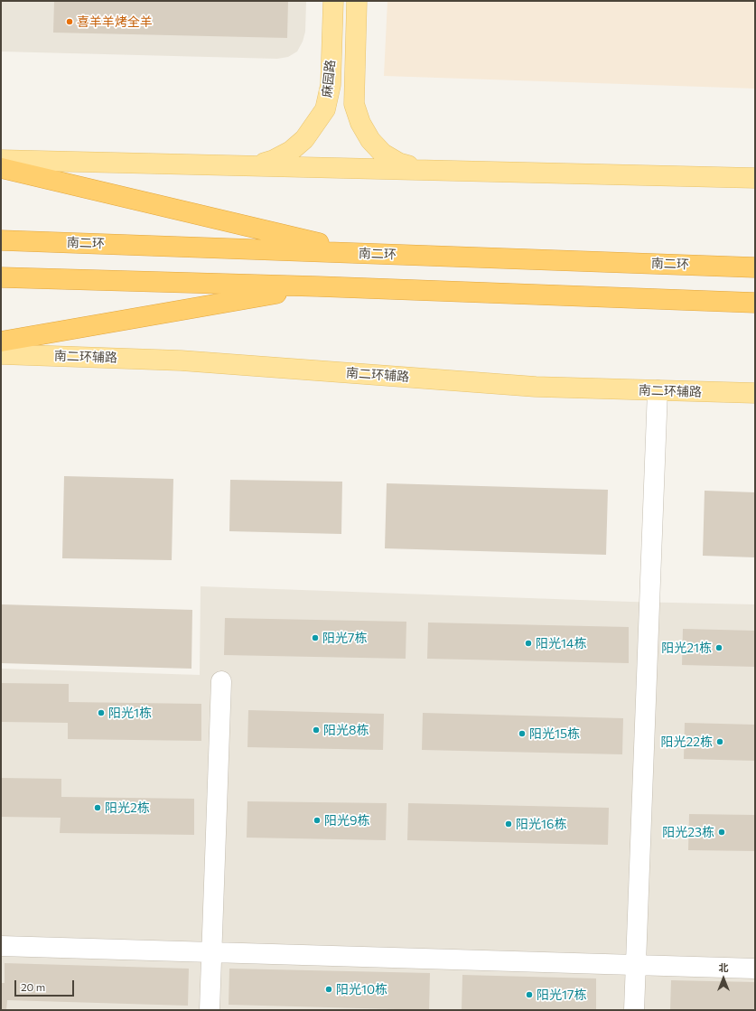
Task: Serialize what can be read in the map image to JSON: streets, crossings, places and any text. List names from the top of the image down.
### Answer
{
  "streets": {
    "highway": ["南二环"],
    "main road": ["麻园路", "南二环辅路"]
  },
  "places": [
    "喜羊羊烤全羊",
    "阳光7栋",
    "阳光14栋",
    "阳光21栋",
    "阳光1栋",
    "阳光8栋",
    "阳光15栋",
    "阳光22栋",
    "阳光2栋",
    "阳光9栋",
    "阳光16栋",
    "阳光23栋",
    "阳光10栋",
    "阳光17栋"
  ],
  "scale_bar": "20 m",
  "north": "top"
}
